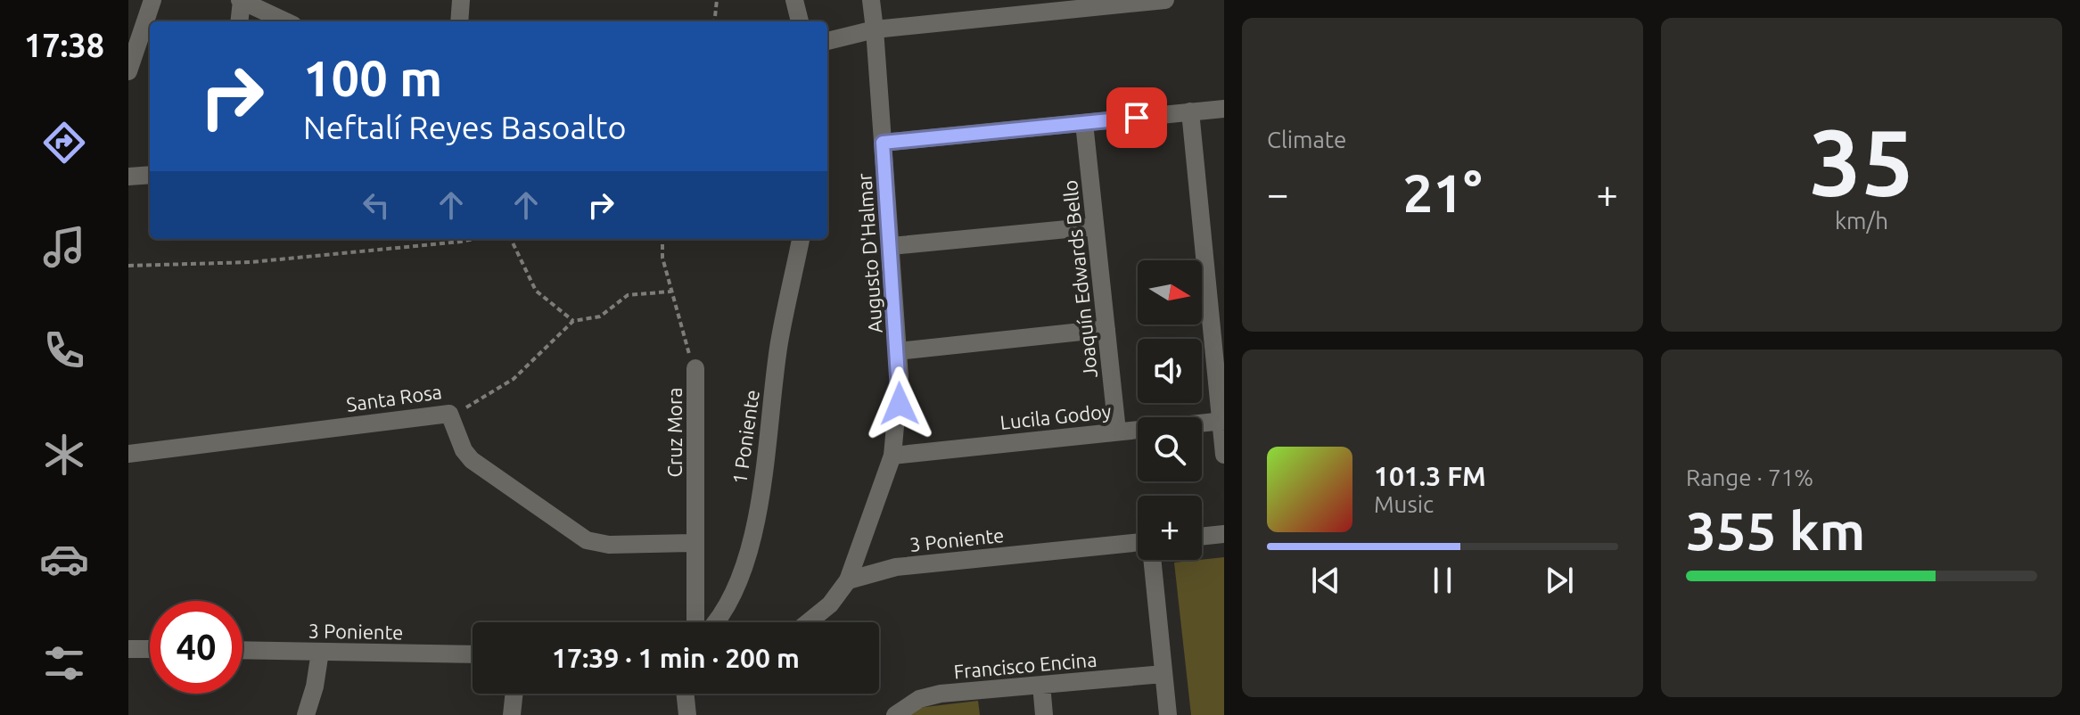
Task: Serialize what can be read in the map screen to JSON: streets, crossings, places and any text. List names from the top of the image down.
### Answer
{
  "streets": {
    "street": [
      "Augusto D'Halmar",
      "Joaquín Edwards Bello",
      "Santa Rosa",
      "Lucila Godoy",
      "Cruz Mora",
      "1 Poniente",
      "3 Poniente",
      "Francisco Encina"
    ]
  },
  "crossings": [
    ["Augusto D'Halmar", "Lucila Godoy"],
    ["Augusto D'Halmar", "3 Poniente"],
    ["Joaquín Edwards Bello", "Lucila Godoy"],
    ["Santa Rosa", "Cruz Mora"]
  ],
  "north": "right",
  "page": {
    "tabs": "17:38",
    "tile": [
      "Climate",
      ["35", "km/h"],
      ["Range · 71%", "355 km"]
    ],
    "turn": ["100 m", "Neftalí Reyes Basoalto"],
    "heat": ["−", "21°", "+"],
    "map_buttons": "+",
    "song": ["101.3 FM", "Music"],
    "limit": "40",
    "trip": "17:39 · 1 min · 200 m"
  }
}
